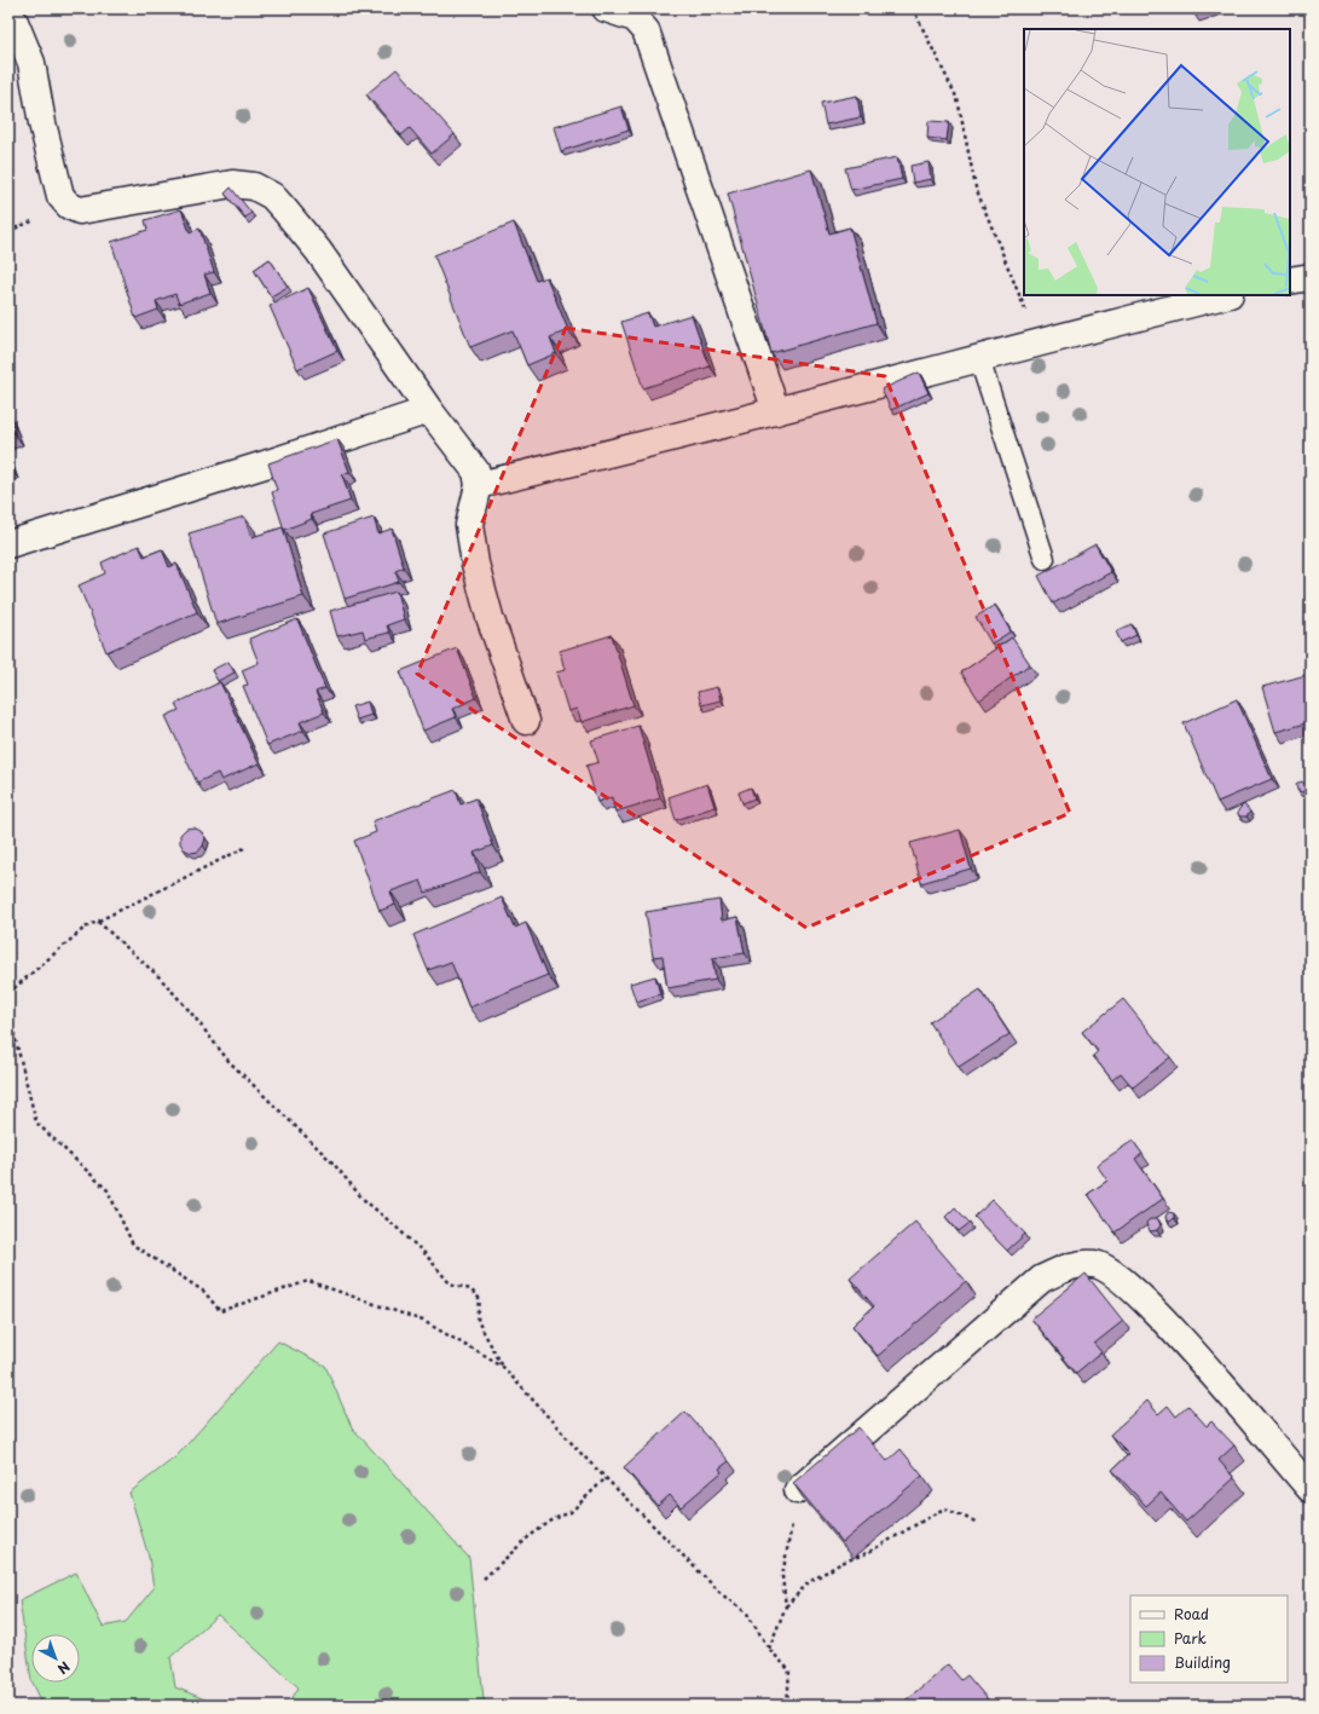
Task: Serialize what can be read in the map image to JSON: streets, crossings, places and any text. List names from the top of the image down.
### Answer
{
  "legend": ["Road", "Park", "Building"],
  "north": "bottom right"
}
